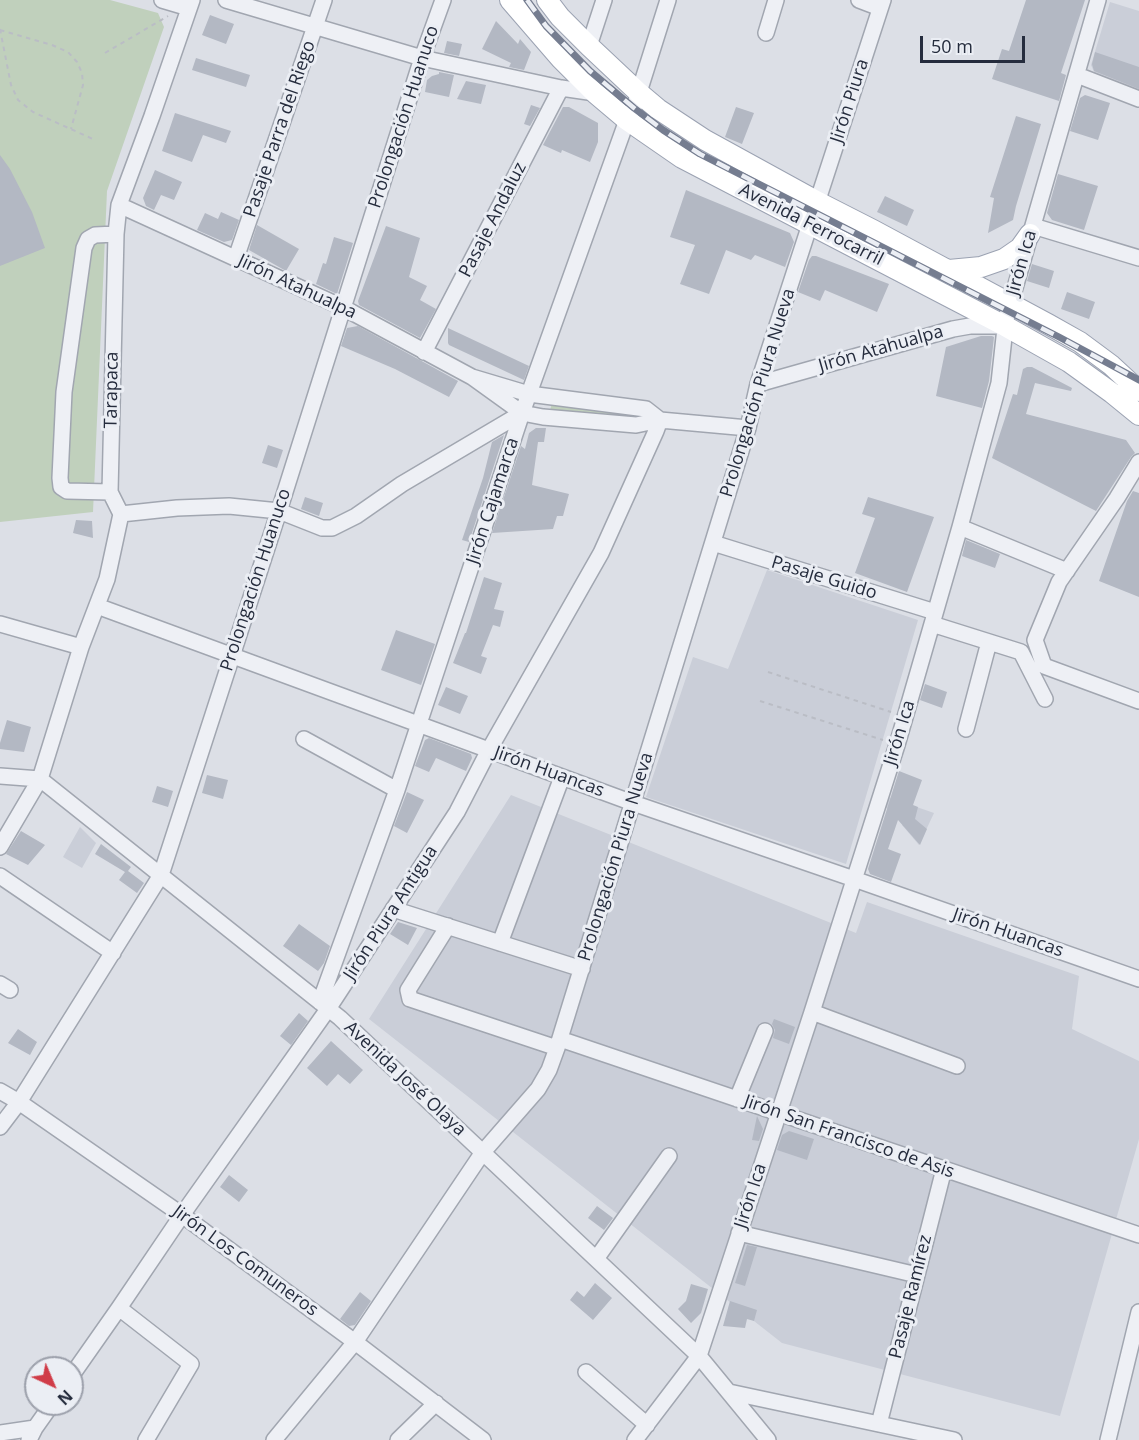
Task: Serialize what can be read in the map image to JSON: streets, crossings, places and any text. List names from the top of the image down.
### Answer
{
  "streets": {
    "main road": ["Avenida Ferrocarril"],
    "street": [
      "Jirón Piura",
      "Prolongación Huanuco",
      "Pasaje Parra del Riego",
      "Pasaje Andaluz",
      "Jirón Ica",
      "Jirón Atahualpa",
      "Tarapaca",
      "Prolongación Piura Nueva",
      "Jirón Cajamarca",
      "Pasaje Guido",
      "Jirón Huancas",
      "Jirón Piura Antigua",
      "Avenida José Olaya",
      "Jirón San Francisco de Asis",
      "Jirón Los Comuneros",
      "Pasaje Ramírez"
    ]
  },
  "crossings": [
    ["Jirón Piura", "Avenida Ferrocarril"],
    ["Jirón Piura", "Prolongación Piura Nueva"],
    ["Prolongación Huanuco", "Jirón Atahualpa"],
    ["Prolongación Huanuco", "Jirón Huancas"],
    ["Prolongación Huanuco", "Avenida José Olaya"],
    ["Prolongación Huanuco", "Jirón Los Comuneros"],
    ["Pasaje Parra del Riego", "Jirón Atahualpa"],
    ["Pasaje Andaluz", "Jirón Atahualpa"],
    ["Avenida Ferrocarril", "Jirón Ica"],
    ["Avenida Ferrocarril", "Jirón Atahualpa"],
    ["Avenida Ferrocarril", "Prolongación Piura Nueva"],
    ["Avenida Ferrocarril", "Jirón Cajamarca"],
    ["Jirón Ica", "Jirón Atahualpa"],
    ["Jirón Ica", "Pasaje Guido"],
    ["Jirón Ica", "Jirón Huancas"],
    ["Jirón Ica", "Avenida José Olaya"],
    ["Jirón Ica", "Jirón San Francisco de Asis"],
    ["Jirón Atahualpa", "Tarapaca"],
    ["Jirón Atahualpa", "Prolongación Piura Nueva"],
    ["Jirón Atahualpa", "Jirón Cajamarca"],
    ["Jirón Atahualpa", "Jirón Piura Antigua"],
    ["Prolongación Piura Nueva", "Pasaje Guido"],
    ["Prolongación Piura Nueva", "Jirón Huancas"],
    ["Prolongación Piura Nueva", "Avenida José Olaya"],
    ["Prolongación Piura Nueva", "Jirón San Francisco de Asis"],
    ["Prolongación Piura Nueva", "Jirón Los Comuneros"],
    ["Jirón Cajamarca", "Jirón Huancas"],
    ["Jirón Cajamarca", "Jirón Piura Antigua"],
    ["Jirón Cajamarca", "Avenida José Olaya"],
    ["Jirón Huancas", "Jirón Piura Antigua"],
    ["Jirón Piura Antigua", "Avenida José Olaya"],
    ["Jirón Piura Antigua", "Jirón Los Comuneros"],
    ["Jirón San Francisco de Asis", "Pasaje Ramírez"]
  ],
  "scale_bar": "50 m",
  "north": "bottom right"
}
